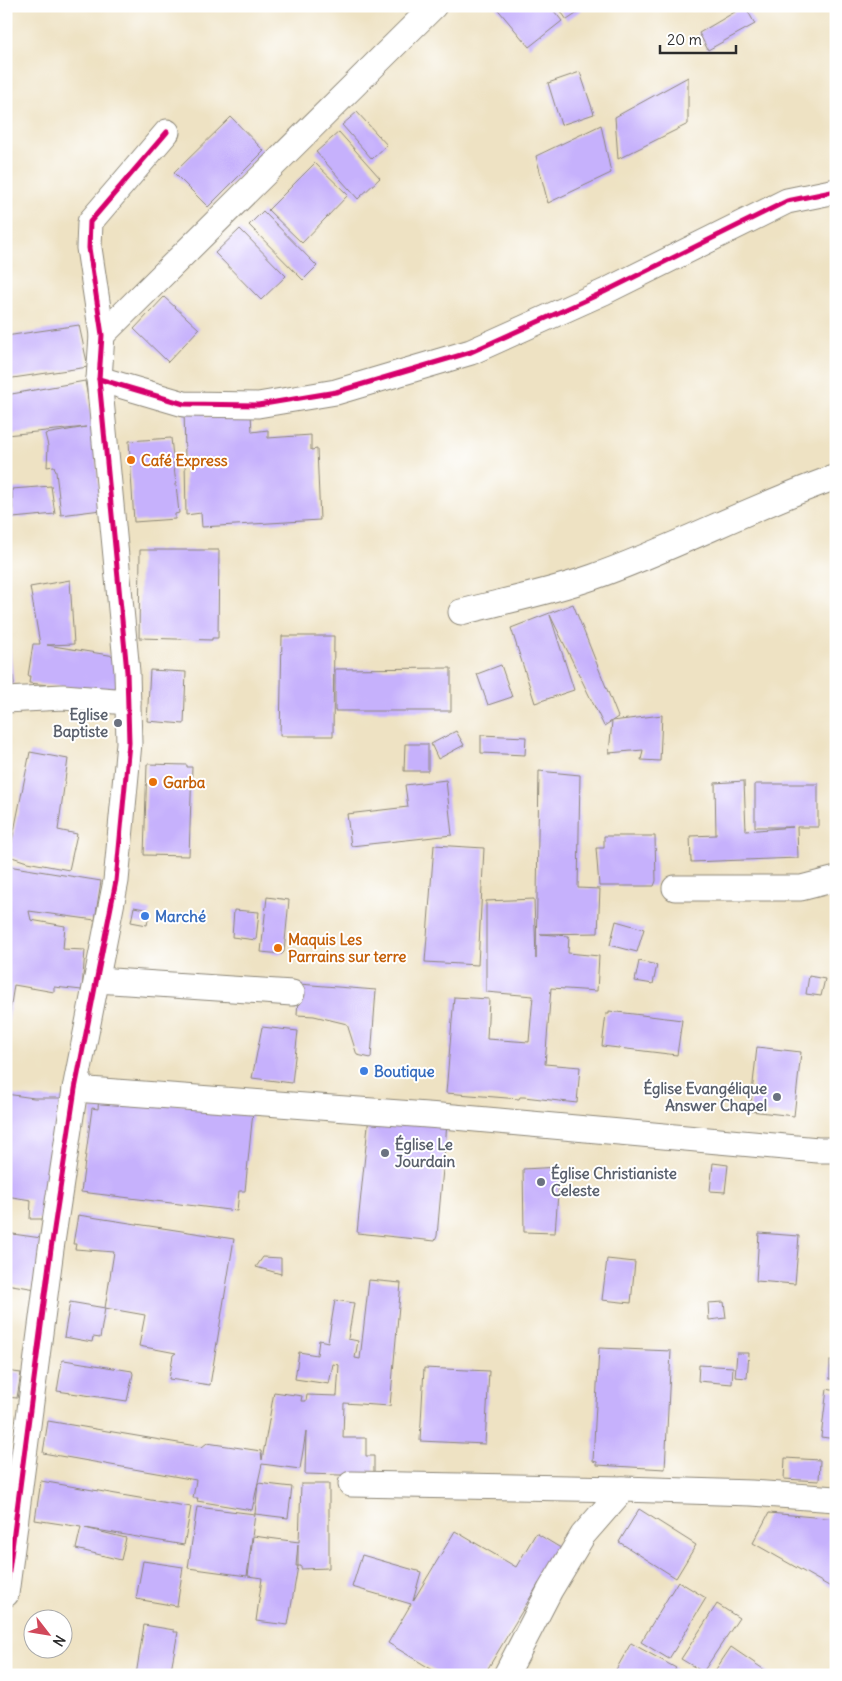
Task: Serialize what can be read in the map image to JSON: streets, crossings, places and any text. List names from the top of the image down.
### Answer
{
  "places": [
    "Café Express",
    "Eglise Baptiste",
    "Garba",
    "Marché",
    "Maquis Les Parrains sur terre",
    "Boutique",
    "Église Evangélique Answer Chapel",
    "Église Le Jourdain",
    "Église Christianiste Celeste"
  ],
  "scale_bar": "20 m",
  "north": "bottom right"
}
